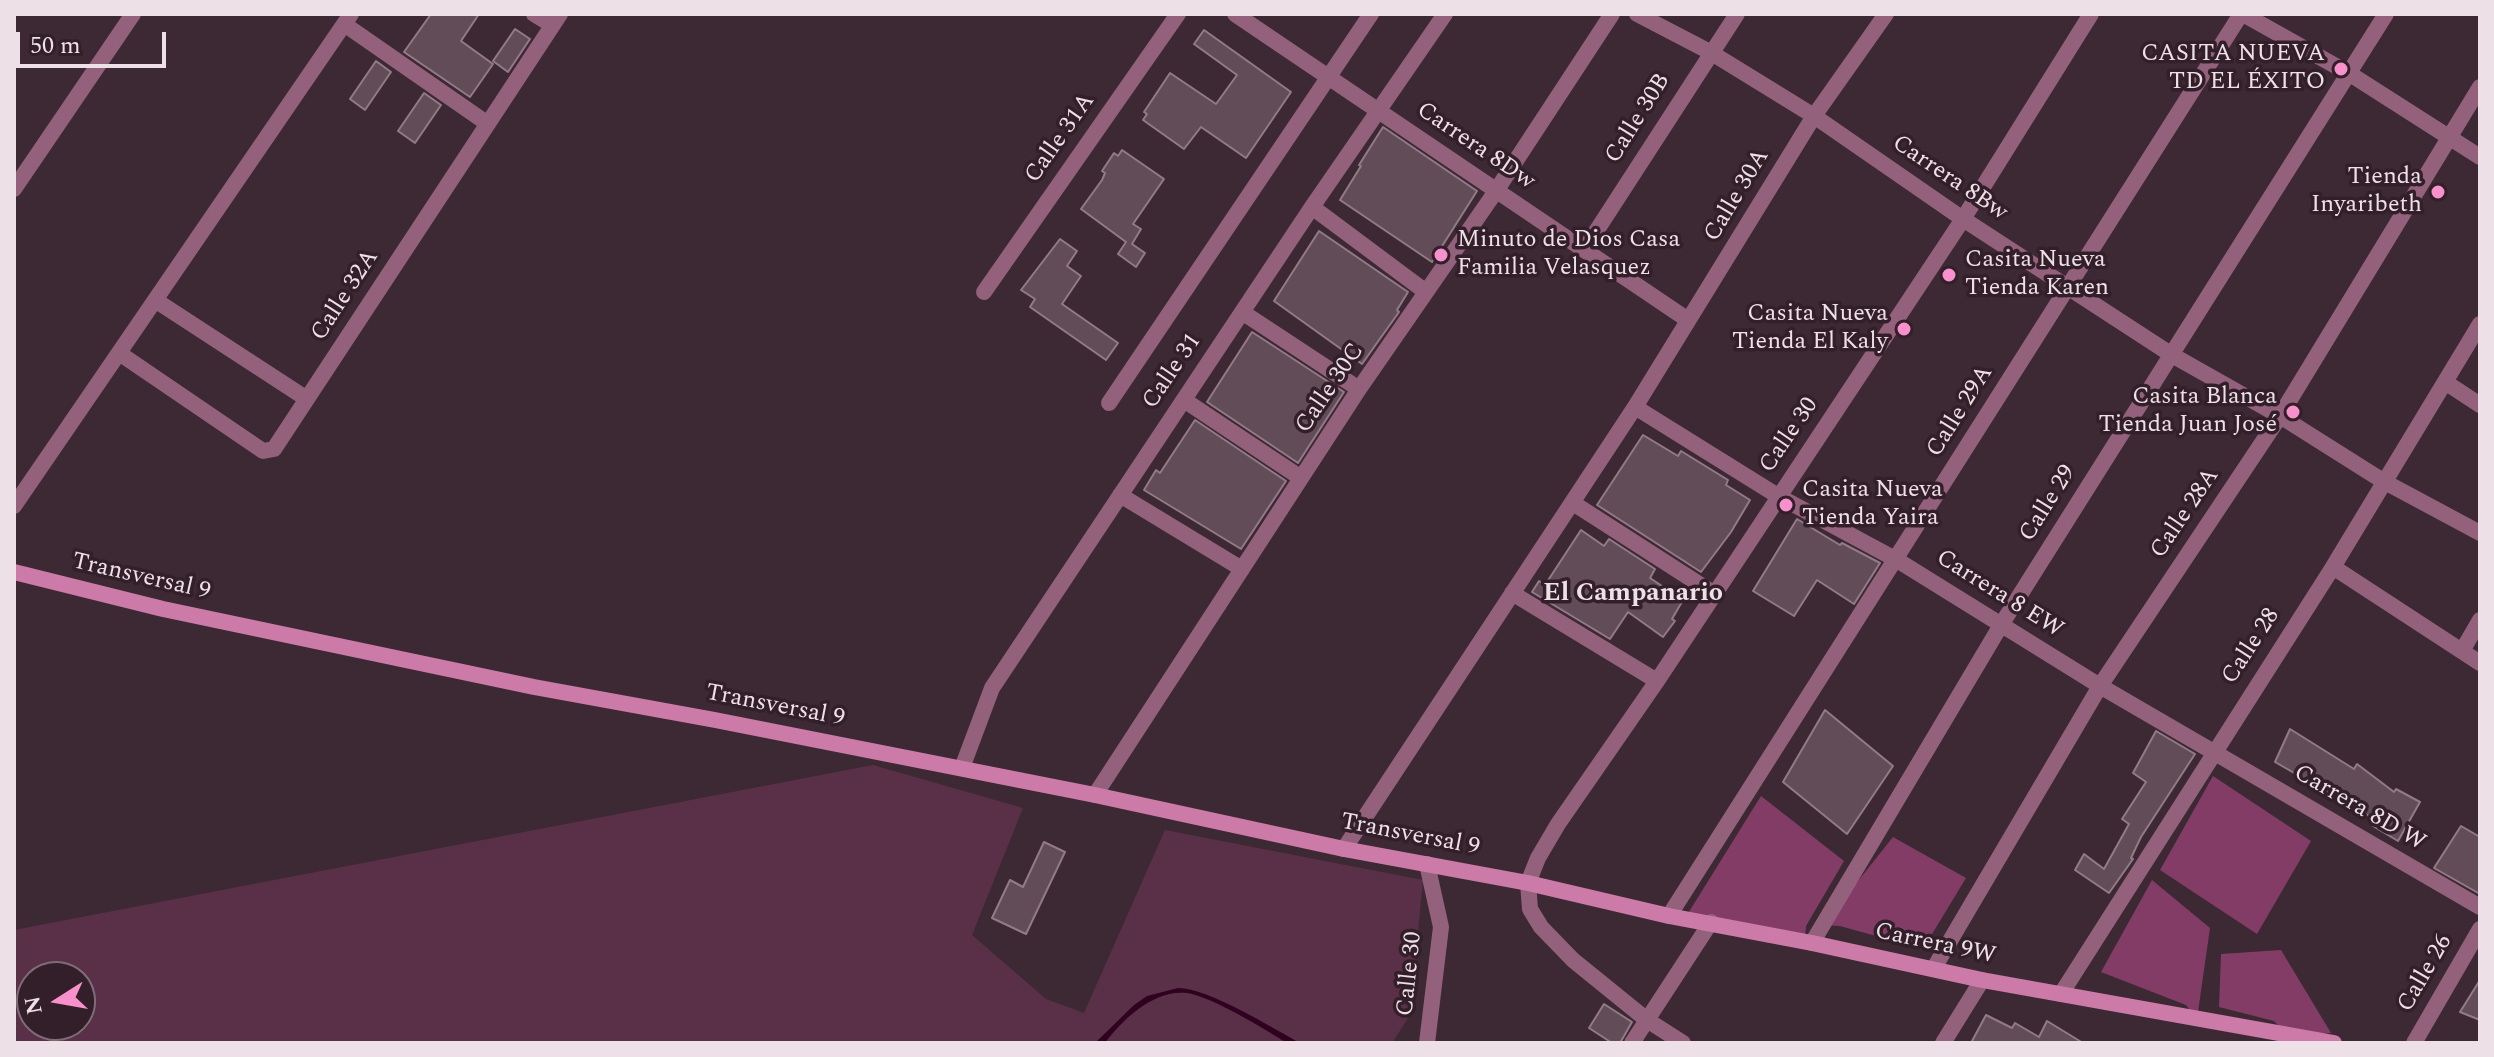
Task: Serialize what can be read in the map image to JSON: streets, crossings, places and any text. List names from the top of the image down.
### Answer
{
  "streets": {
    "main road": ["Transversal 9", "Carrera 9W"],
    "street": [
      "Calle 30B",
      "Calle 31A",
      "Carrera 8Dw",
      "Carrera 8Bw",
      "Calle 30A",
      "Calle 32A",
      "Calle 31",
      "Calle 30C",
      "Calle 29A",
      "Calle 30",
      "Calle 29",
      "Calle 28A",
      "Carrera 8 EW",
      "Calle 28",
      "Carrera 8D W",
      "Calle 26"
    ]
  },
  "crossings": [
    ["Calle 30B", "Carrera 8Dw"],
    ["Calle 30B", "Carrera 8Bw"],
    ["Carrera 8Dw", "Calle 30A"],
    ["Carrera 8Dw", "Calle 31"],
    ["Carrera 8Dw", "Calle 30C"],
    ["Carrera 8Bw", "Calle 30A"],
    ["Carrera 8Bw", "Calle 29A"],
    ["Carrera 8Bw", "Calle 30"],
    ["Carrera 8Bw", "Calle 29"],
    ["Carrera 8Bw", "Calle 28A"],
    ["Carrera 8Bw", "Calle 28"],
    ["Calle 30A", "Transversal 9"],
    ["Calle 30A", "Carrera 8 EW"],
    ["Calle 31", "Transversal 9"],
    ["Calle 30C", "Transversal 9"],
    ["Calle 29A", "Carrera 8 EW"],
    ["Calle 29A", "Carrera 9W"],
    ["Calle 30", "Transversal 9"],
    ["Calle 30", "Carrera 8 EW"],
    ["Calle 30", "Carrera 9W"],
    ["Calle 29", "Carrera 8 EW"],
    ["Calle 29", "Carrera 9W"],
    ["Calle 28A", "Carrera 8 EW"],
    ["Calle 28A", "Carrera 9W"],
    ["Transversal 9", "Carrera 9W"],
    ["Carrera 8 EW", "Calle 28"],
    ["Carrera 8 EW", "Carrera 8D W"],
    ["Calle 28", "Carrera 8D W"],
    ["Calle 28", "Carrera 9W"]
  ],
  "districts": ["El Campanario"],
  "places": [
    "CASITA NUEVA TD EL ÉXITO",
    "Tienda Inyaribeth",
    "Minuto de Dios Casa Familia Velasquez",
    "Casita Nueva Tienda Karen",
    "Casita Nueva Tienda El Kaly",
    "Casita Blanca Tienda Juan José",
    "Casita Nueva Tienda Yaira"
  ],
  "scale_bar": "50 m",
  "north": "left"
}
